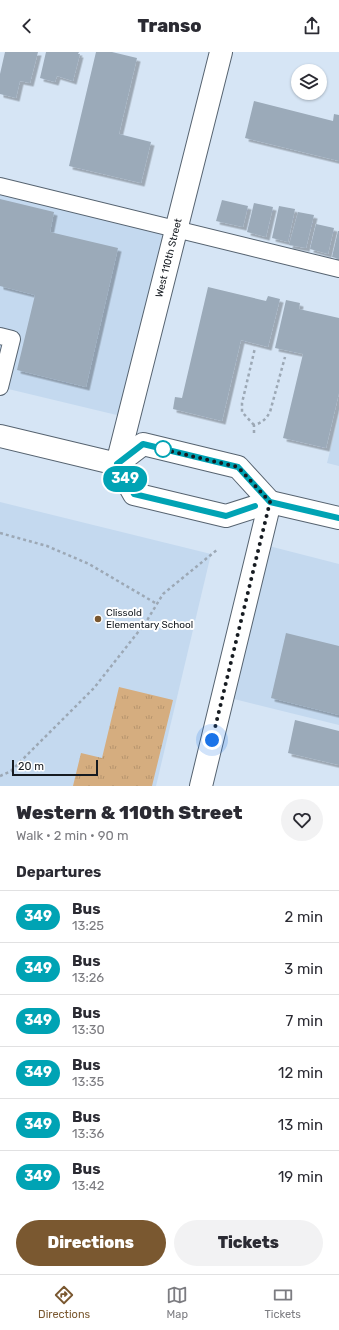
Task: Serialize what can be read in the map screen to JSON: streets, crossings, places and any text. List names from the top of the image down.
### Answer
{
  "streets": {
    "street": ["West 110th Street"]
  },
  "places": ["Clissold Elementary School"],
  "lines": ["bus line 349"],
  "scale_bar": "20 m",
  "page": {
    "header": "Transo",
    "on_map": "349",
    "scale": "20 m",
    "heading": [
      ["Western & 110th Street", "Walk · 2 min · 90 m"],
      "Departures"
    ],
    "list": [
      {
        "mark": "349",
        "name": "Bus",
        "note": "13:25",
        "value": "2 min"
      },
      {
        "mark": "349",
        "name": "Bus",
        "note": "13:26",
        "value": "3 min"
      },
      {
        "mark": "349",
        "name": "Bus",
        "note": "13:30",
        "value": "7 min"
      },
      {
        "mark": "349",
        "name": "Bus",
        "note": "13:35",
        "value": "12 min"
      },
      {
        "mark": "349",
        "name": "Bus",
        "note": "13:36",
        "value": "13 min"
      },
      {
        "mark": "349",
        "name": "Bus",
        "note": "13:42",
        "value": "19 min"
      }
    ],
    "buttons": ["Directions", "Tickets"],
    "tabs": ["Directions", "Map", "Tickets"]
  }
}
